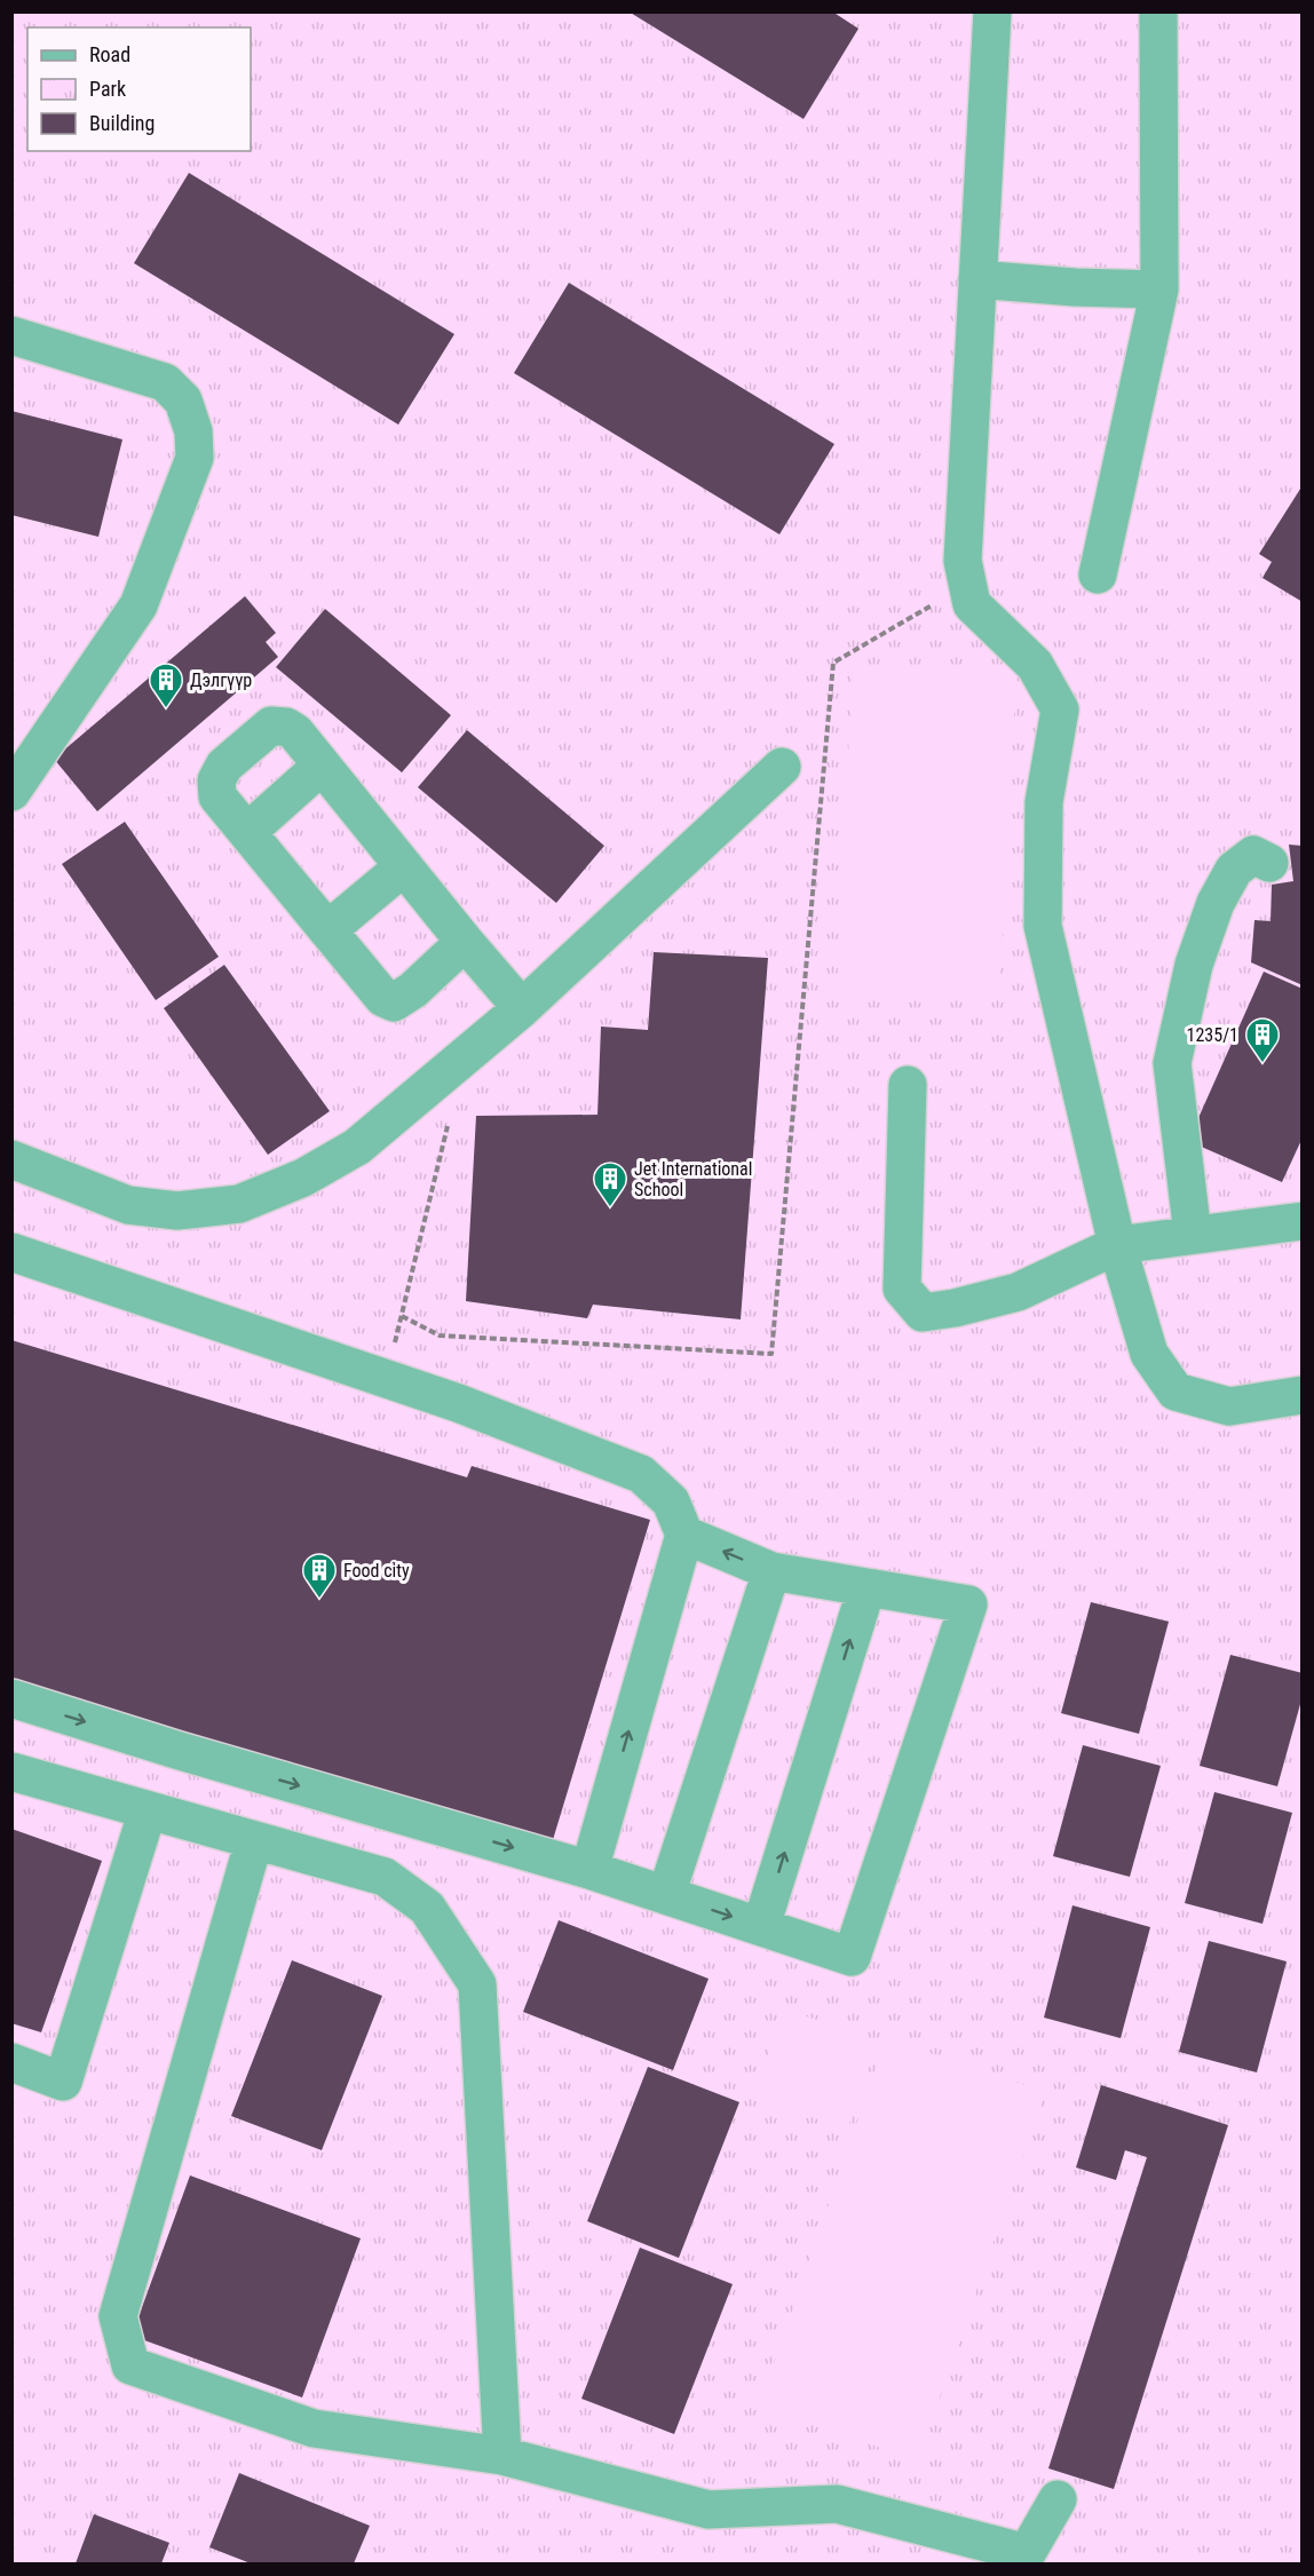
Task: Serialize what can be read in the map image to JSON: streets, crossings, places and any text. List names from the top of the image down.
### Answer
{
  "places": {
    "building": [
      "Дэлгүүр",
      "1235/1",
      "Jet International School",
      "Food city"
    ]
  },
  "legend": ["Road", "Park", "Building"]
}
